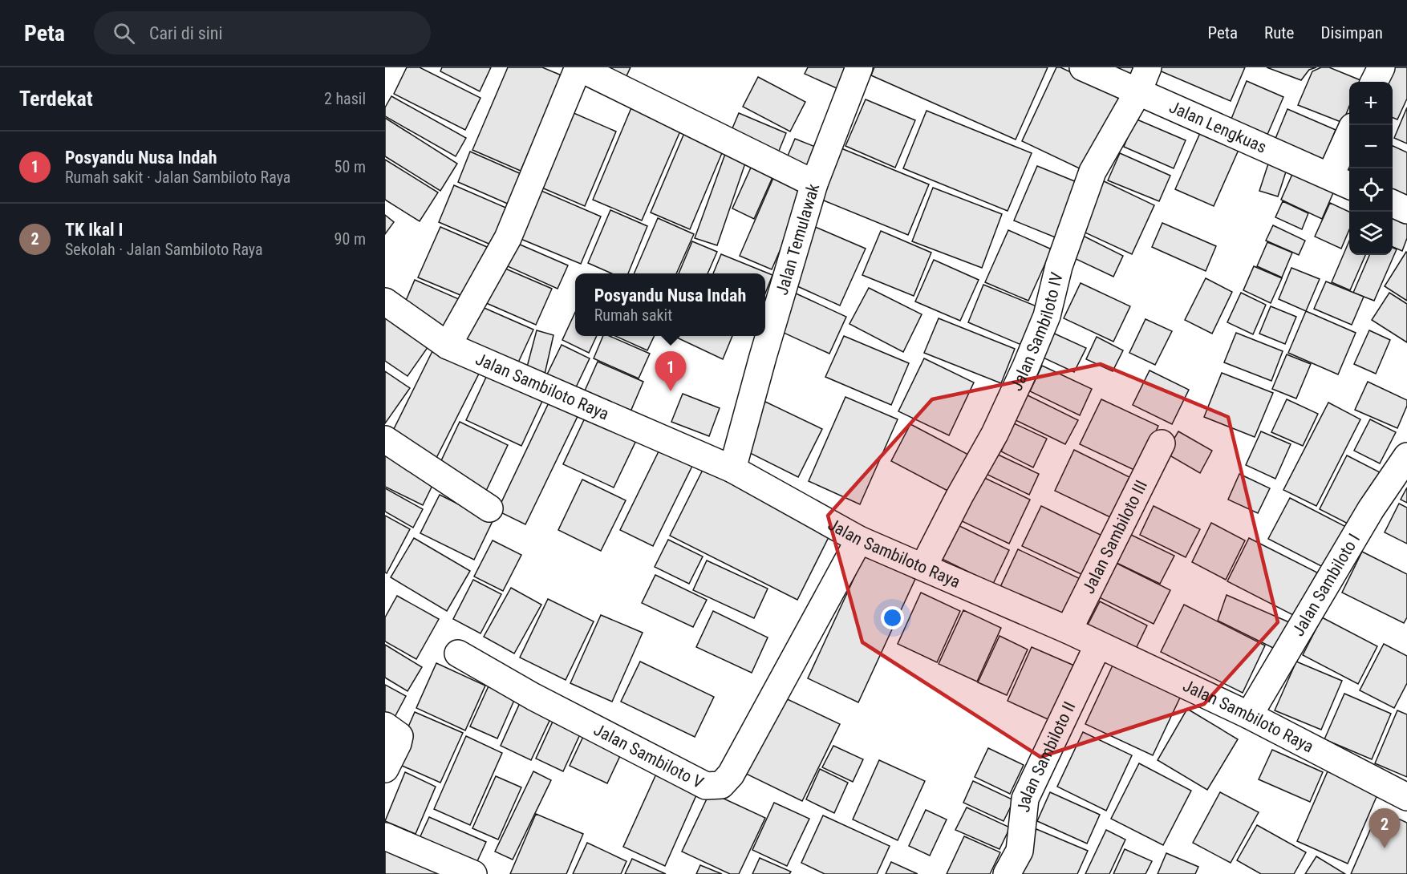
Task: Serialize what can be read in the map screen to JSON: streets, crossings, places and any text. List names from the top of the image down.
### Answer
{
  "streets": {
    "street": [
      "Jalan Lengkuas",
      "Jalan Temulawak",
      "Jalan Sambiloto IV",
      "Jalan Sambiloto Raya",
      "Jalan Sambiloto III",
      "Jalan Sambiloto I",
      "Jalan Sambiloto V",
      "Jalan Sambiloto II"
    ]
  },
  "crossings": [
    ["Jalan Lengkuas", "Jalan Sambiloto IV"],
    ["Jalan Temulawak", "Jalan Sambiloto Raya"],
    ["Jalan Sambiloto IV", "Jalan Sambiloto Raya"],
    ["Jalan Sambiloto Raya", "Jalan Sambiloto III"],
    ["Jalan Sambiloto Raya", "Jalan Sambiloto I"],
    ["Jalan Sambiloto Raya", "Jalan Sambiloto V"],
    ["Jalan Sambiloto Raya", "Jalan Sambiloto II"]
  ],
  "page": {
    "header": "Peta",
    "search": "Cari di sini",
    "nav": ["Peta", "Rute", "Disimpan"],
    "heading": ["Terdekat", "2 hasil"],
    "map_buttons": ["+", "−"],
    "list": [
      {
        "mark": "1",
        "name": "Posyandu Nusa Indah",
        "note": "Rumah sakit · Jalan Sambiloto Raya",
        "value": "50 m"
      },
      {
        "mark": "2",
        "name": "TK Ikal I",
        "note": "Sekolah · Jalan Sambiloto Raya",
        "value": "90 m"
      }
    ],
    "popup": ["Posyandu Nusa Indah", "Rumah sakit"],
    "pins": ["1", "2"]
  }
}
